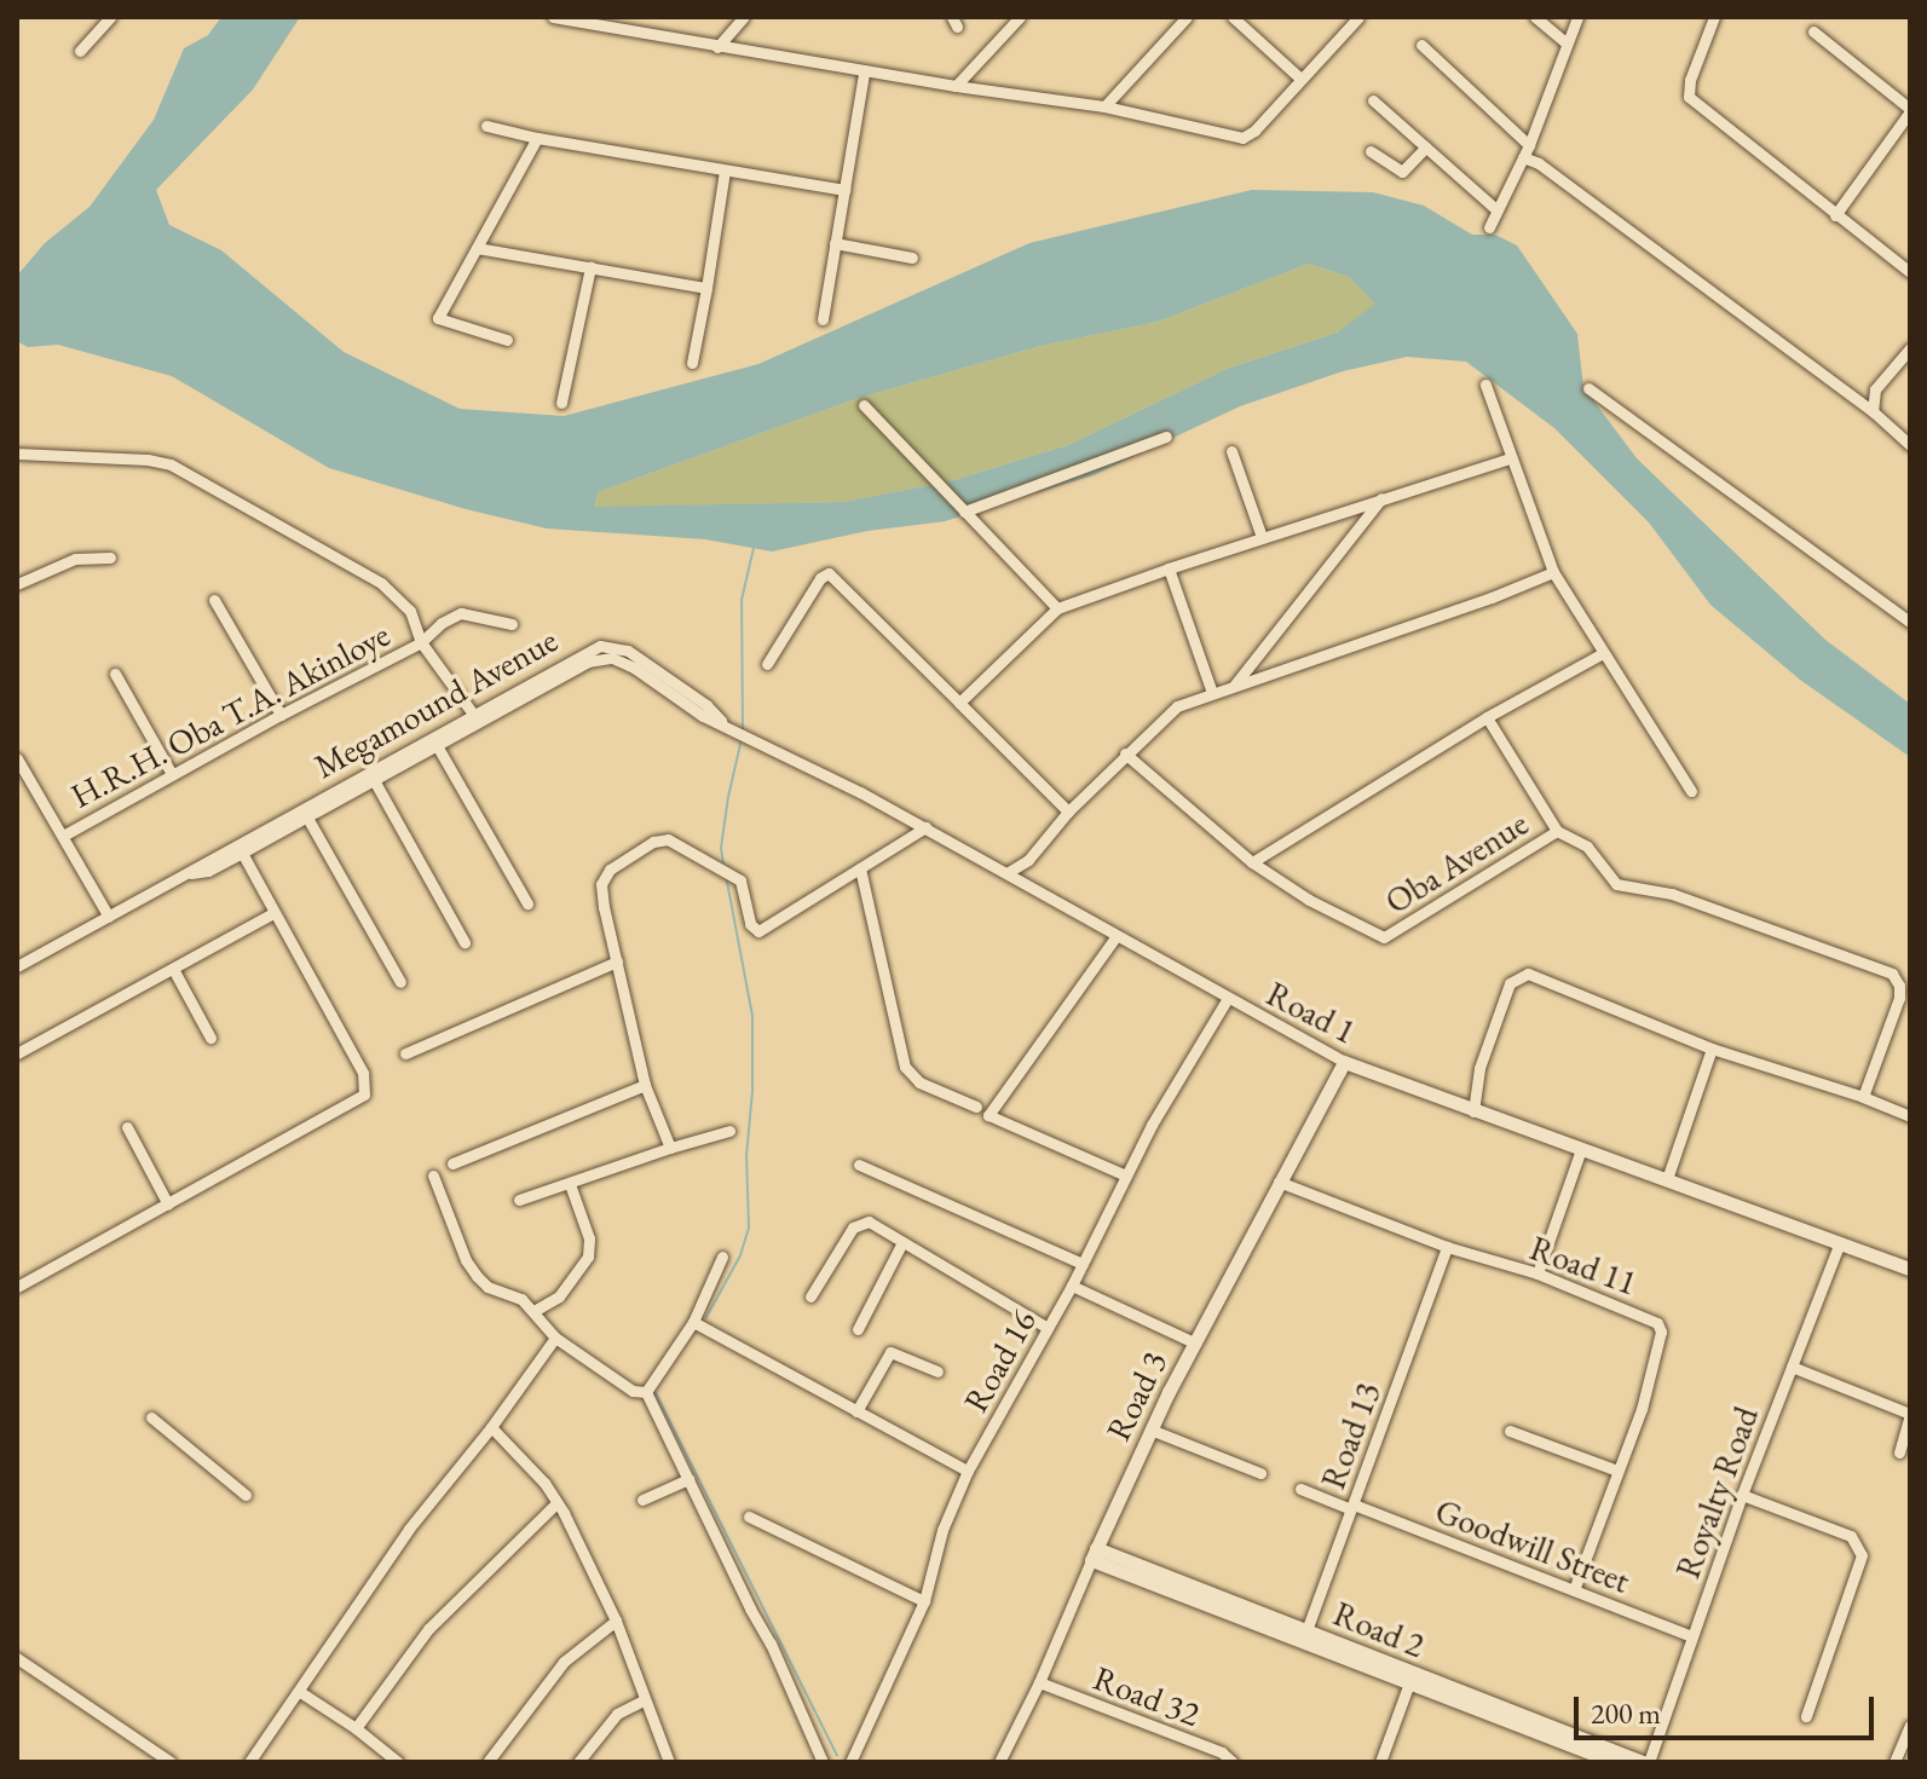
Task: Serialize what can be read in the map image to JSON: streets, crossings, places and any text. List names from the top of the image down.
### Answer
{
  "streets": {
    "street": [
      "Megamound Avenue",
      "H.R.H. Oba T.A. Akinloye",
      "Oba Avenue",
      "Road 1",
      "Road 11",
      "Road 16",
      "Road 3",
      "Road 13",
      "Royalty Road",
      "Goodwill Street",
      "Road 2",
      "Road 32"
    ]
  },
  "crossings": [
    ["Megamound Avenue", "Road 1"],
    ["Road 1", "Road 16"],
    ["Road 1", "Road 3"],
    ["Road 1", "Royalty Road"],
    ["Road 11", "Road 3"],
    ["Road 11", "Road 13"],
    ["Road 11", "Goodwill Street"],
    ["Road 3", "Road 2"],
    ["Road 3", "Road 32"],
    ["Road 13", "Goodwill Street"],
    ["Road 13", "Road 2"],
    ["Royalty Road", "Goodwill Street"],
    ["Royalty Road", "Road 2"]
  ],
  "scale_bar": "200 m"
}
